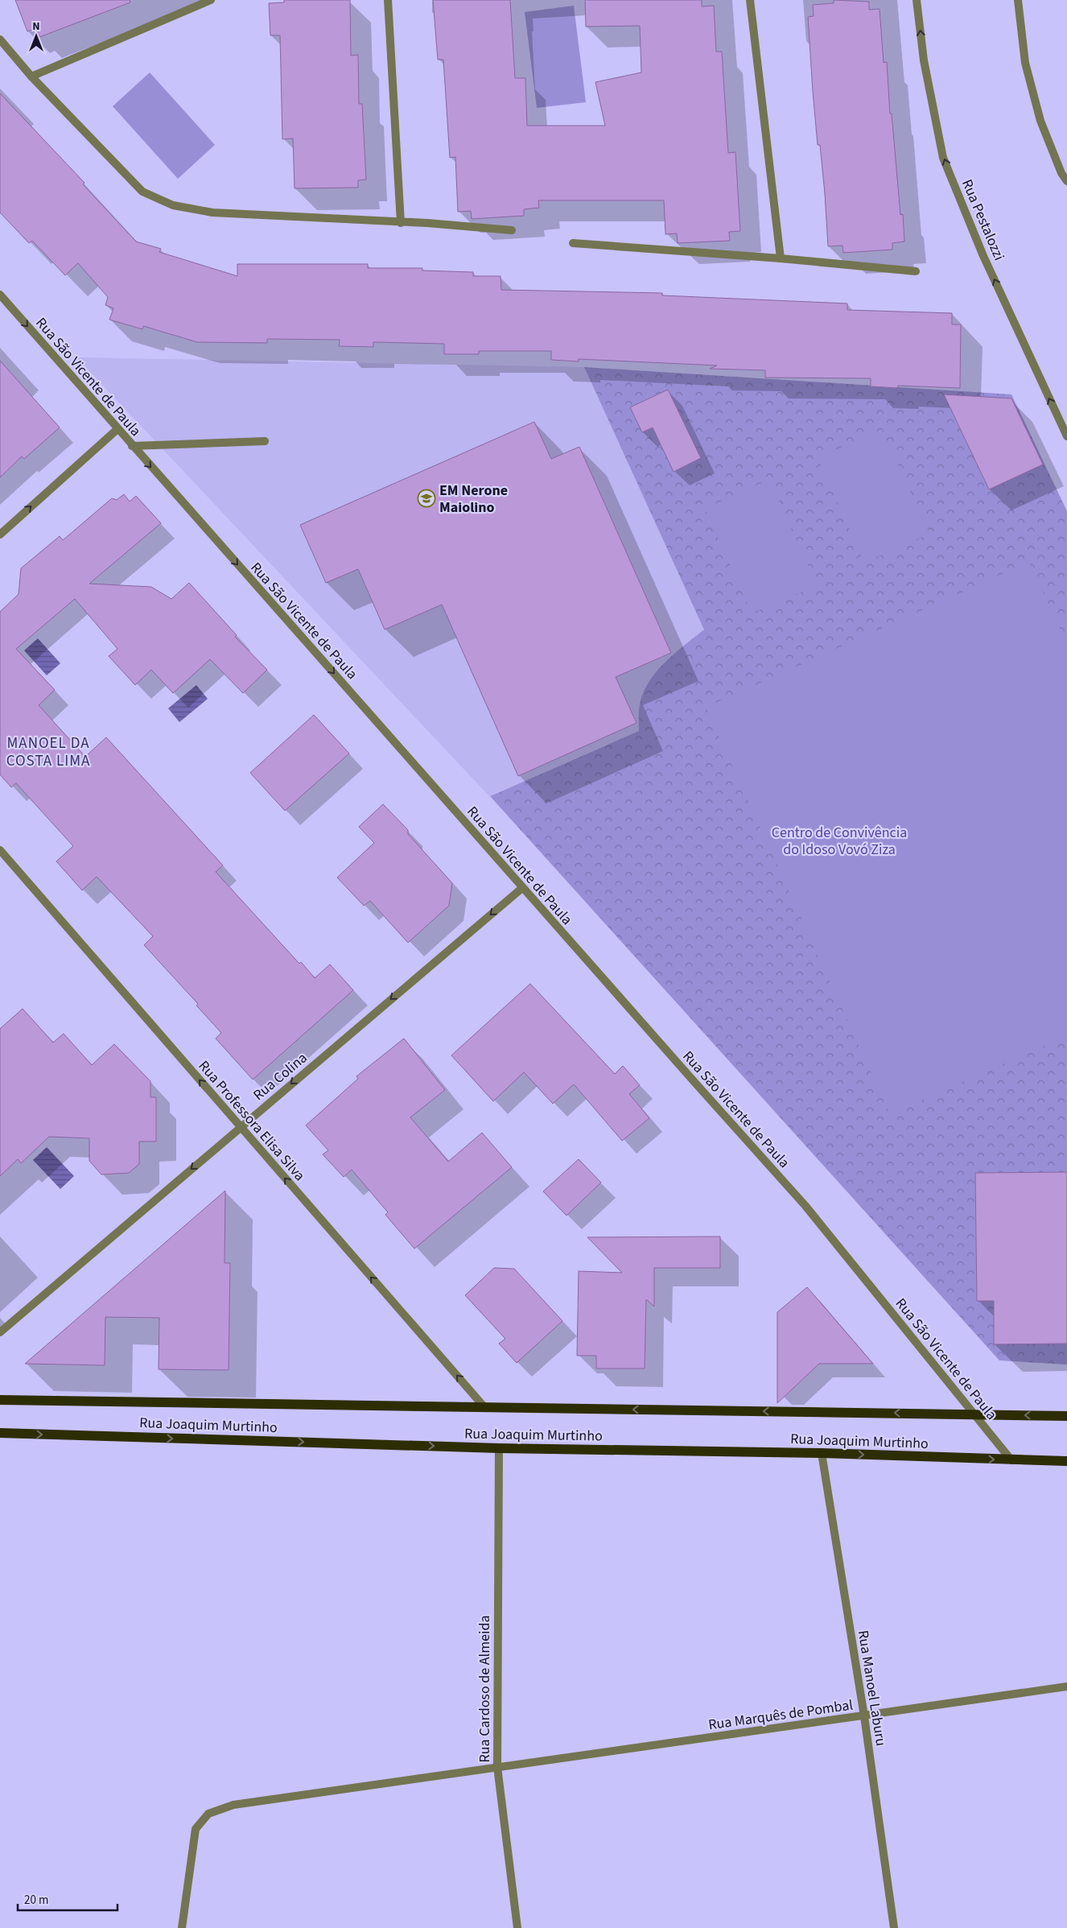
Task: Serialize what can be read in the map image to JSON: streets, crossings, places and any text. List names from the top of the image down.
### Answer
{
  "streets": {
    "main road": ["Rua Joaquim Murtinho"],
    "street": [
      "Rua Pestalozzi",
      "Rua São Vicente de Paula",
      "Rua Colina",
      "Rua Professora Elisa Silva",
      "Rua Manoel Laburu",
      "Rua Cardoso de Almeida",
      "Rua Marquês de Pombal"
    ]
  },
  "crossings": [
    ["Rua São Vicente de Paula", "Rua Colina"],
    ["Rua São Vicente de Paula", "Rua Joaquim Murtinho"],
    ["Rua Colina", "Rua Professora Elisa Silva"],
    ["Rua Professora Elisa Silva", "Rua Joaquim Murtinho"],
    ["Rua Joaquim Murtinho", "Rua Manoel Laburu"],
    ["Rua Joaquim Murtinho", "Rua Cardoso de Almeida"],
    ["Rua Manoel Laburu", "Rua Marquês de Pombal"],
    ["Rua Cardoso de Almeida", "Rua Marquês de Pombal"]
  ],
  "one_way": [
    "Rua Pestalozzi",
    "Rua São Vicente de Paula",
    "Rua Colina",
    "Rua Professora Elisa Silva"
  ],
  "districts": ["MANOEL DA COSTA LIMA"],
  "parks": ["Centro de Convivência do Idoso Vovó Ziza"],
  "places": {
    "school or university": ["EM Nerone Maiolino"]
  },
  "scale_bar": "20 m",
  "north": "top"
}
